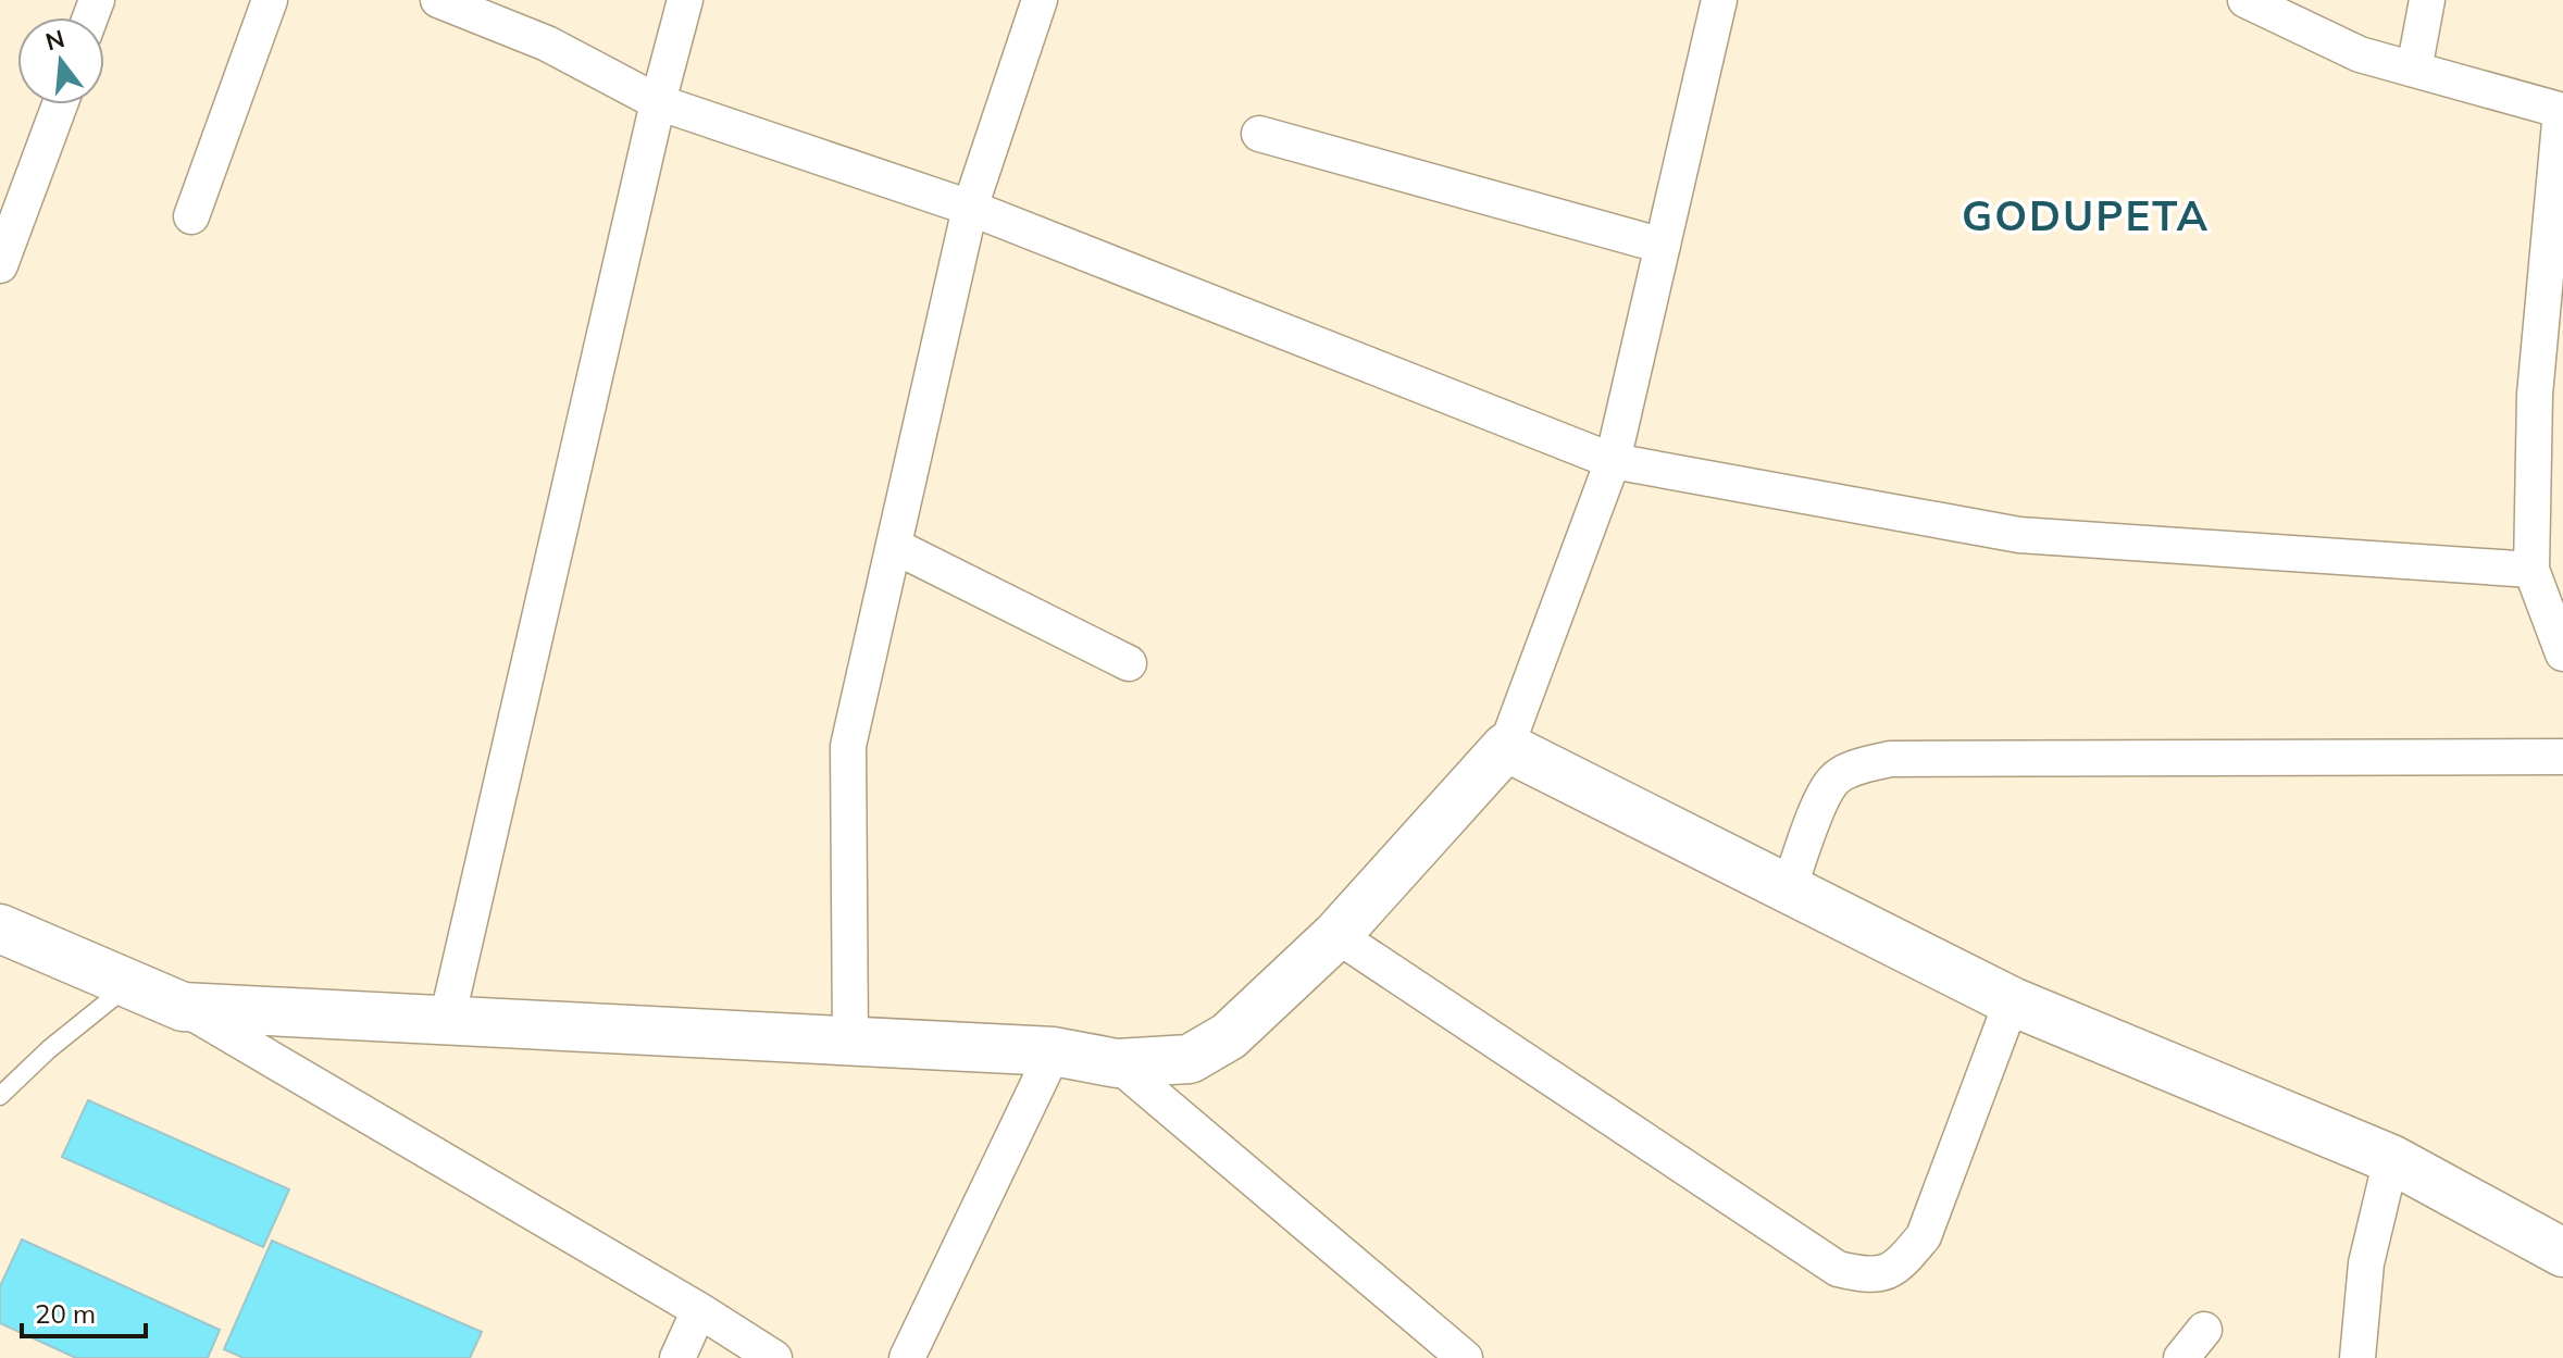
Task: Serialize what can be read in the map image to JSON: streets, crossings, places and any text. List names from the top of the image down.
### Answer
{
  "districts": ["GODUPETA"],
  "scale_bar": "20 m",
  "north": "top"
}
